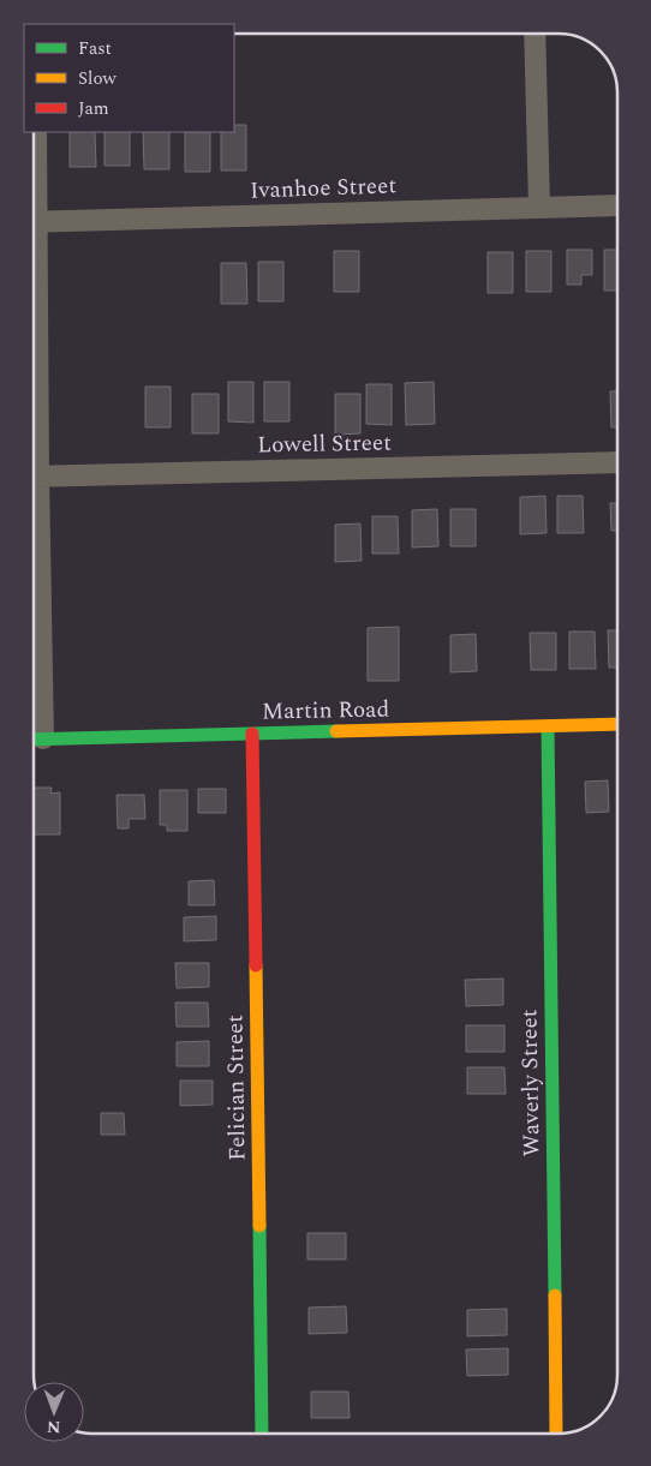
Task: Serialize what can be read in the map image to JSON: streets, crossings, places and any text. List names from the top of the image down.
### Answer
{
  "streets": {
    "street": [
      "Ivanhoe Street",
      "Lowell Street",
      "Martin Road",
      "Waverly Street",
      "Felician Street"
    ]
  },
  "crossings": [
    ["Martin Road", "Waverly Street"],
    ["Martin Road", "Felician Street"]
  ],
  "legend": ["Fast", "Slow", "Jam"],
  "north": "bottom"
}
